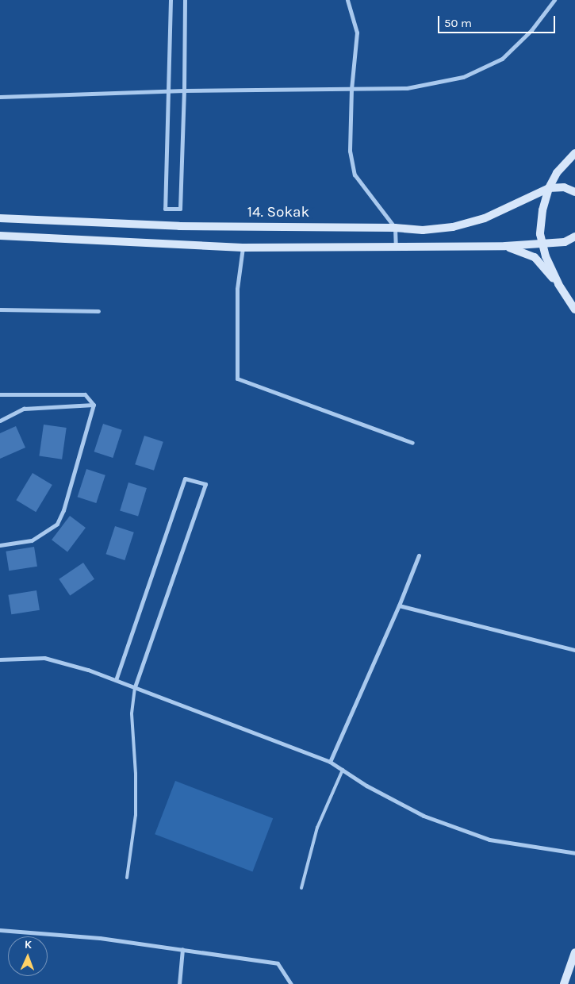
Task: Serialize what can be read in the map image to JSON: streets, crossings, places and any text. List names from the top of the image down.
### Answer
{
  "streets": {
    "street": ["14. Sokak"]
  },
  "scale_bar": "50 m",
  "north": "top"
}
